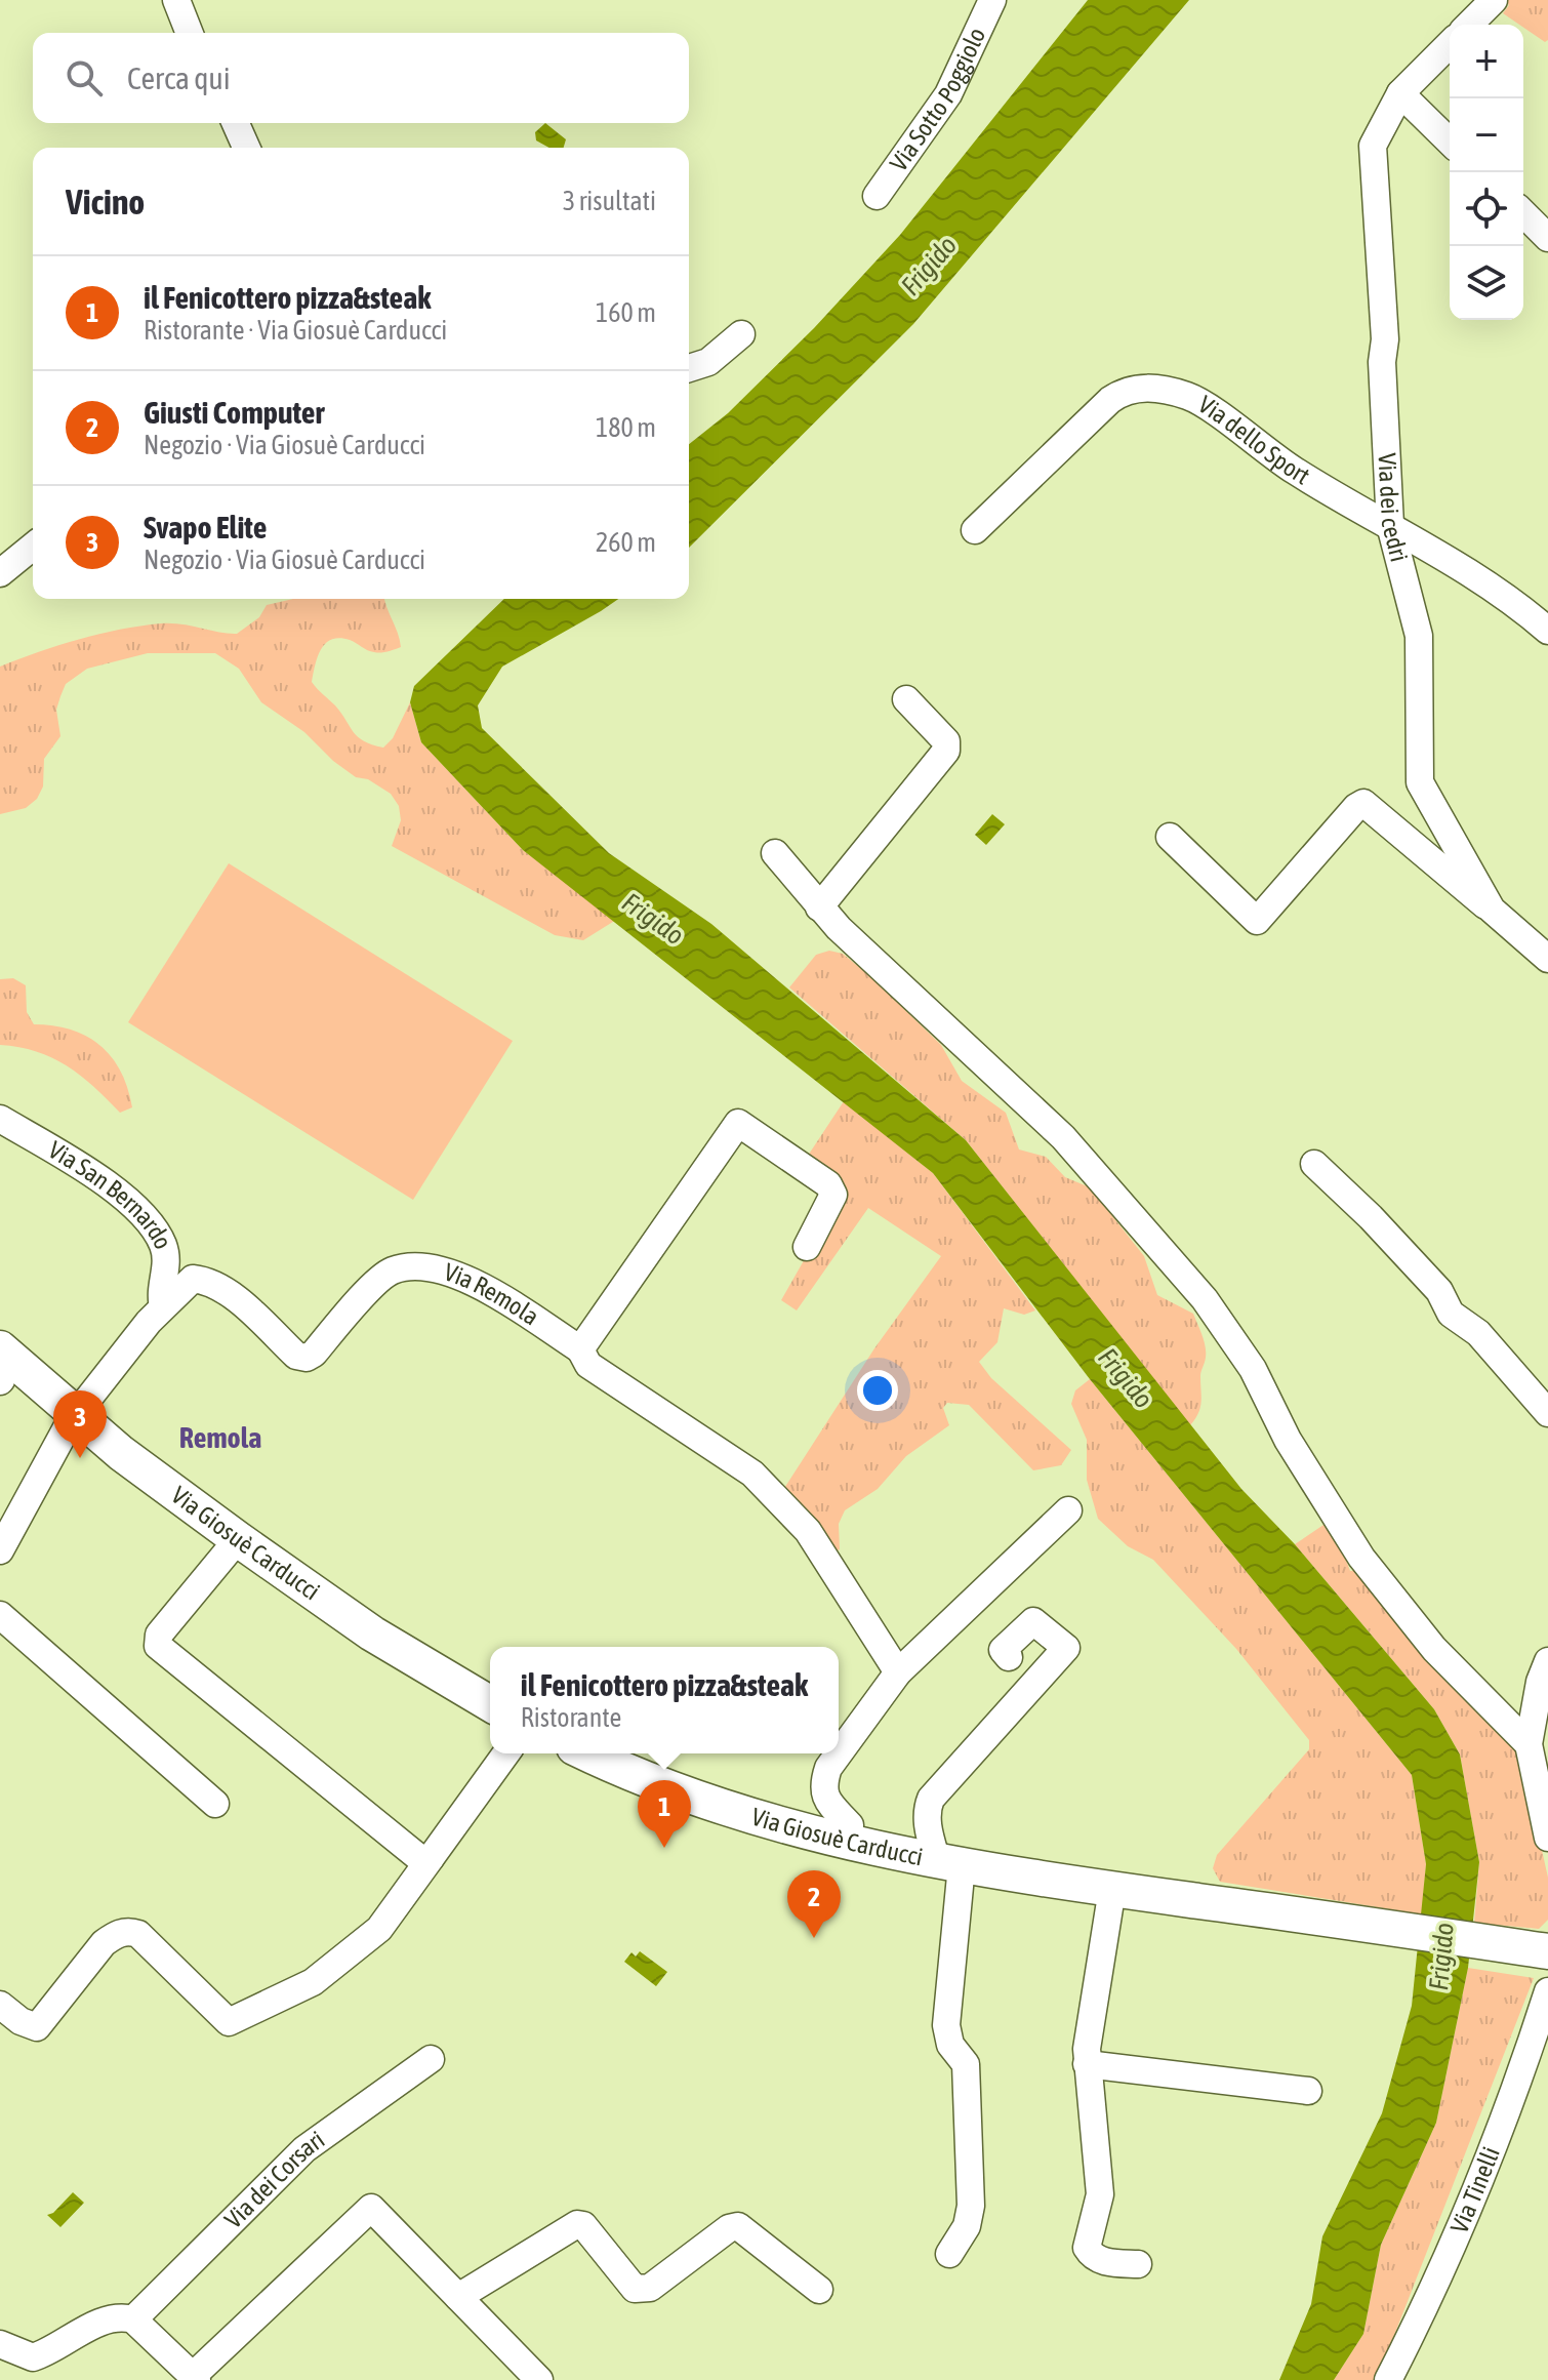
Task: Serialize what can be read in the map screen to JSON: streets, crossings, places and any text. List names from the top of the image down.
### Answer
{
  "streets": {
    "main road": ["Via Giosuè Carducci"],
    "street": [
      "Via Sotto Poggiolo",
      "Via dello Sport",
      "Via dei cedri",
      "Via San Bernardo",
      "Via Remola",
      "Via dei Corsari",
      "Via Tinelli"
    ]
  },
  "crossings": [
    ["Via dello Sport", "Via dei cedri"],
    ["Via San Bernardo", "Via Remola"],
    ["Via Remola", "Via Giosuè Carducci"]
  ],
  "districts": ["Remola"],
  "water": ["Frigido"],
  "page": {
    "map_buttons": ["+", "−"],
    "search": "Cerca qui",
    "heading": ["Vicino", "3 risultati"],
    "list": [
      {
        "mark": "1",
        "name": "il Fenicottero pizza&steak",
        "note": "Ristorante · Via Giosuè Carducci",
        "value": "160 m"
      },
      {
        "mark": "2",
        "name": "Giusti Computer",
        "note": "Negozio · Via Giosuè Carducci",
        "value": "180 m"
      },
      {
        "mark": "3",
        "name": "Svapo Elite",
        "note": "Negozio · Via Giosuè Carducci",
        "value": "260 m"
      }
    ],
    "pins": ["3", "1", "2"],
    "popup": ["il Fenicottero pizza&steak", "Ristorante"]
  }
}
